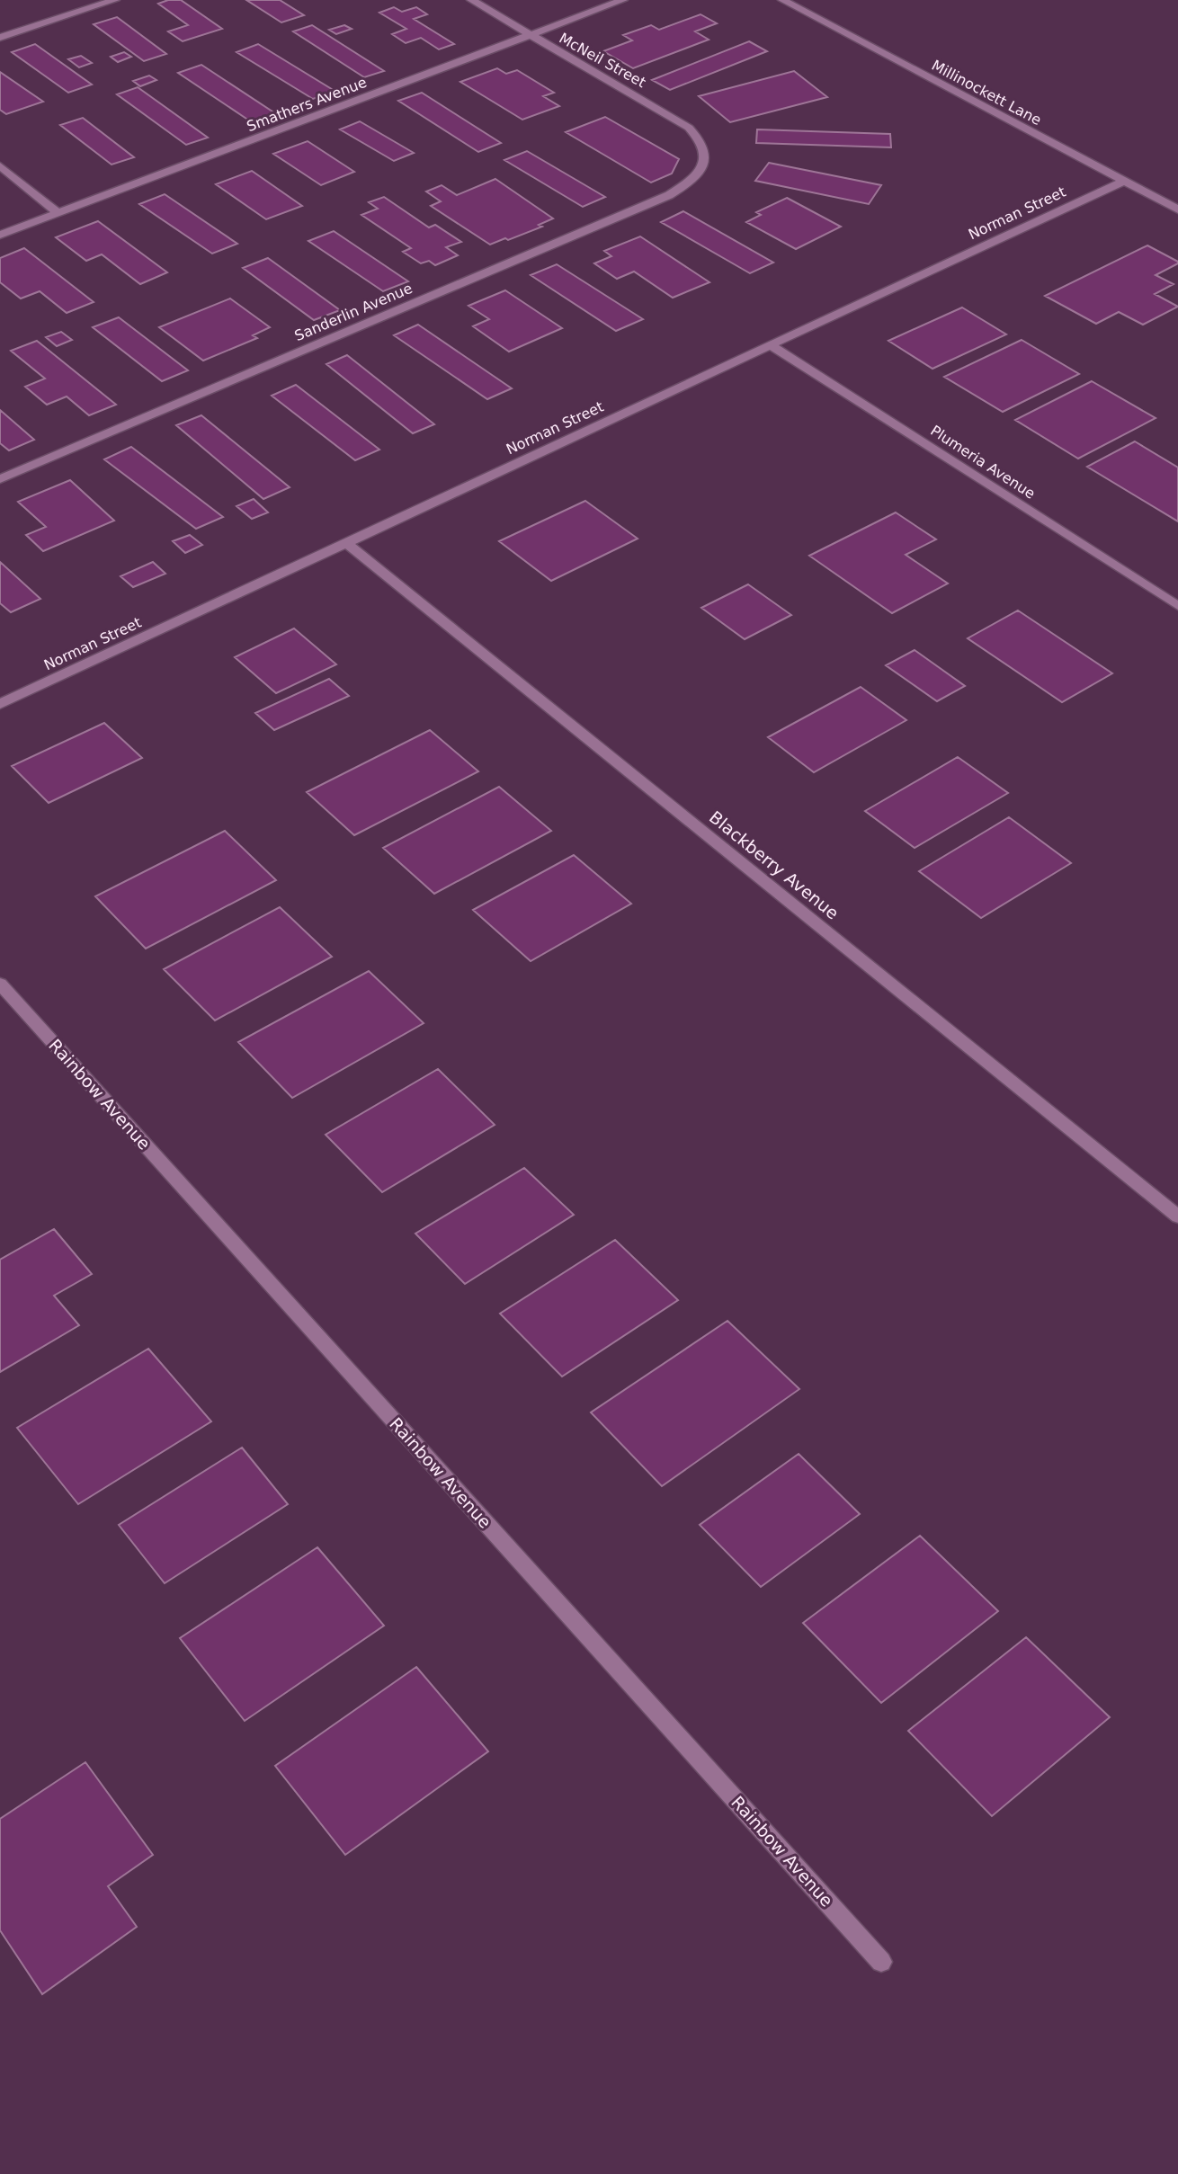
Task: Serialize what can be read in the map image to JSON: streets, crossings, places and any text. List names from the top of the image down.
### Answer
{
  "streets": {
    "street": [
      "McNeil Street",
      "Millinockett Lane",
      "Smathers Avenue",
      "Norman Street",
      "Sanderlin Avenue",
      "Plumeria Avenue",
      "Blackberry Avenue",
      "Rainbow Avenue"
    ]
  },
  "crossings": [
    ["McNeil Street", "Smathers Avenue"],
    ["McNeil Street", "Sanderlin Avenue"],
    ["Millinockett Lane", "Norman Street"],
    ["Norman Street", "Plumeria Avenue"],
    ["Norman Street", "Blackberry Avenue"]
  ]
}
